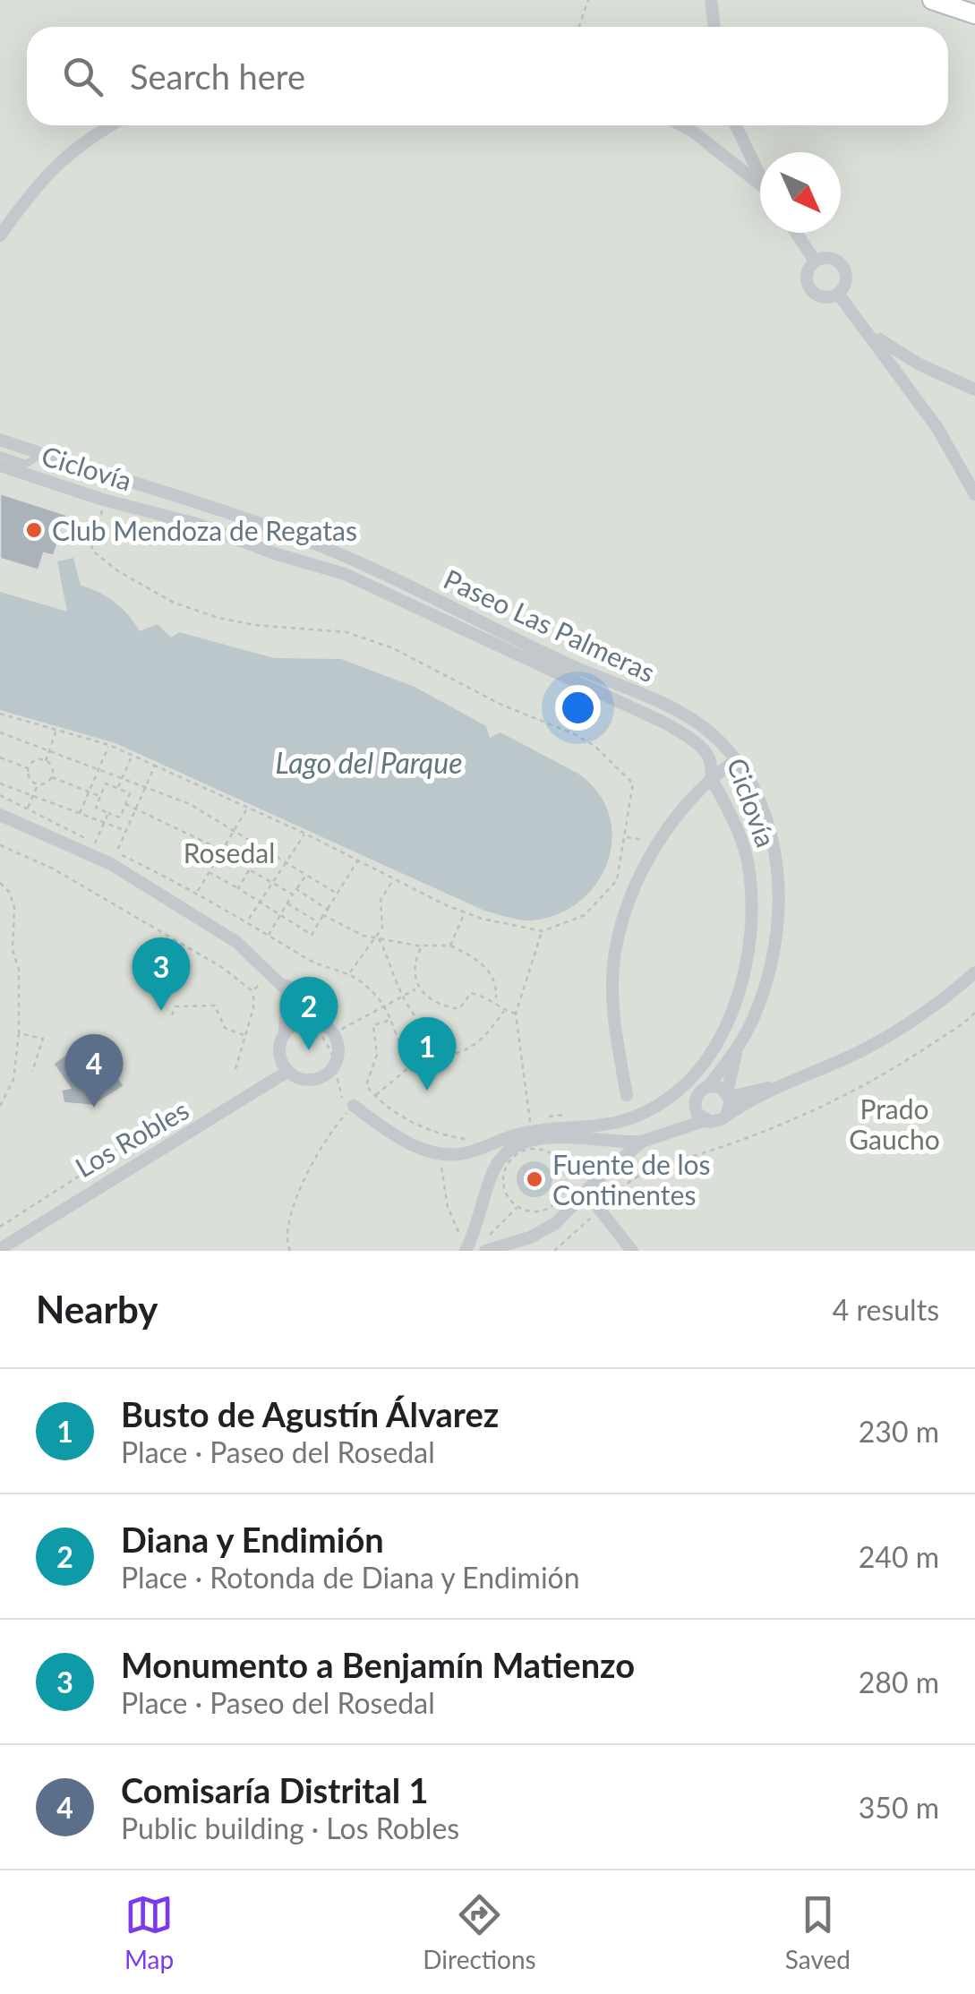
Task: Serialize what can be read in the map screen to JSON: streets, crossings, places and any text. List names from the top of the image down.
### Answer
{
  "streets": {
    "street": ["Paseo Las Palmeras", "Los Robles"]
  },
  "water": ["Lago del Parque"],
  "parks": ["Rosedal", "Prado Gaucho"],
  "places": ["Club Mendoza de Regatas", "Fuente de los Continentes"],
  "north": "bottom right",
  "page": {
    "search": "Search here",
    "pins": [
      "3",
      "2",
      "1",
      "4"
    ],
    "heading": ["Nearby", "4 results"],
    "list": [
      {
        "mark": "1",
        "name": "Busto de Agustín Álvarez",
        "note": "Place · Paseo del Rosedal",
        "value": "230 m"
      },
      {
        "mark": "2",
        "name": "Diana y Endimión",
        "note": "Place · Rotonda de Diana y Endimión",
        "value": "240 m"
      },
      {
        "mark": "3",
        "name": "Monumento a Benjamín Matienzo",
        "note": "Place · Paseo del Rosedal",
        "value": "280 m"
      },
      {
        "mark": "4",
        "name": "Comisaría Distrital 1",
        "note": "Public building · Los Robles",
        "value": "350 m"
      }
    ],
    "nav": ["Map", "Directions", "Saved"]
  }
}
